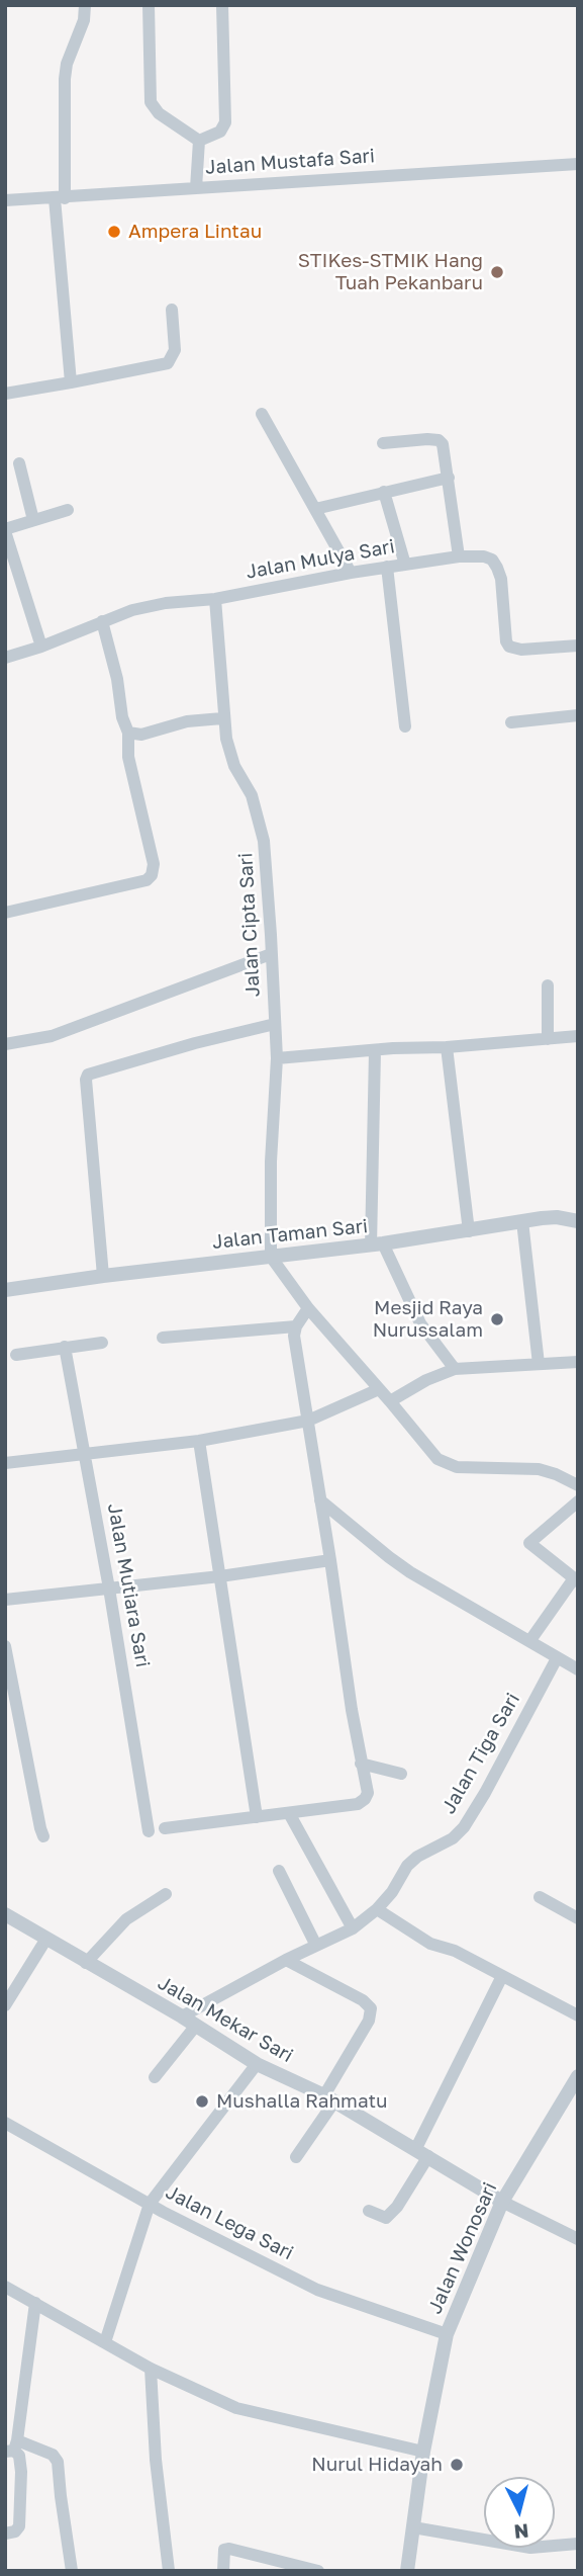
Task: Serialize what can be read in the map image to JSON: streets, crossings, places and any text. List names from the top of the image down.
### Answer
{
  "streets": {
    "street": [
      "Jalan Mustafa Sari",
      "Jalan Mulya Sari",
      "Jalan Cipta Sari",
      "Jalan Taman Sari",
      "Jalan Mutiara Sari",
      "Jalan Tiga Sari",
      "Jalan Mekar Sari",
      "Jalan Lega Sari",
      "Jalan Wonosari"
    ]
  },
  "crossings": [
    ["Jalan Mulya Sari", "Jalan Cipta Sari"],
    ["Jalan Cipta Sari", "Jalan Taman Sari"],
    ["Jalan Tiga Sari", "Jalan Mekar Sari"],
    ["Jalan Mekar Sari", "Jalan Wonosari"],
    ["Jalan Lega Sari", "Jalan Wonosari"]
  ],
  "places": [
    "Ampera Lintau",
    "STIKes-STMIK Hang Tuah Pekanbaru",
    "Mesjid Raya Nurussalam",
    "Mushalla Rahmatu",
    "Nurul Hidayah"
  ],
  "north": "bottom"
}
